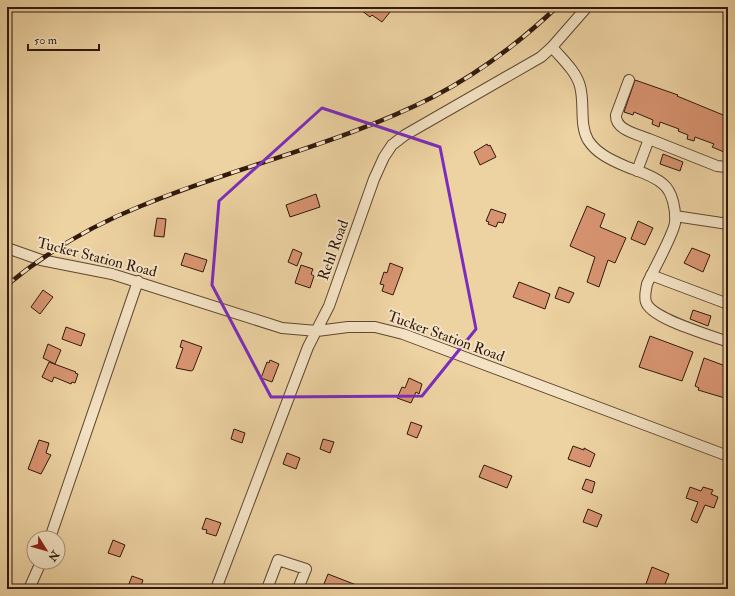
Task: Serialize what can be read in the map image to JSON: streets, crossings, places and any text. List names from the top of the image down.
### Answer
{
  "streets": {
    "street": ["Rehl Road", "Tucker Station Road"]
  },
  "crossings": [
    ["Rehl Road", "Tucker Station Road"]
  ],
  "scale_bar": "50 m",
  "north": "bottom right"
}
